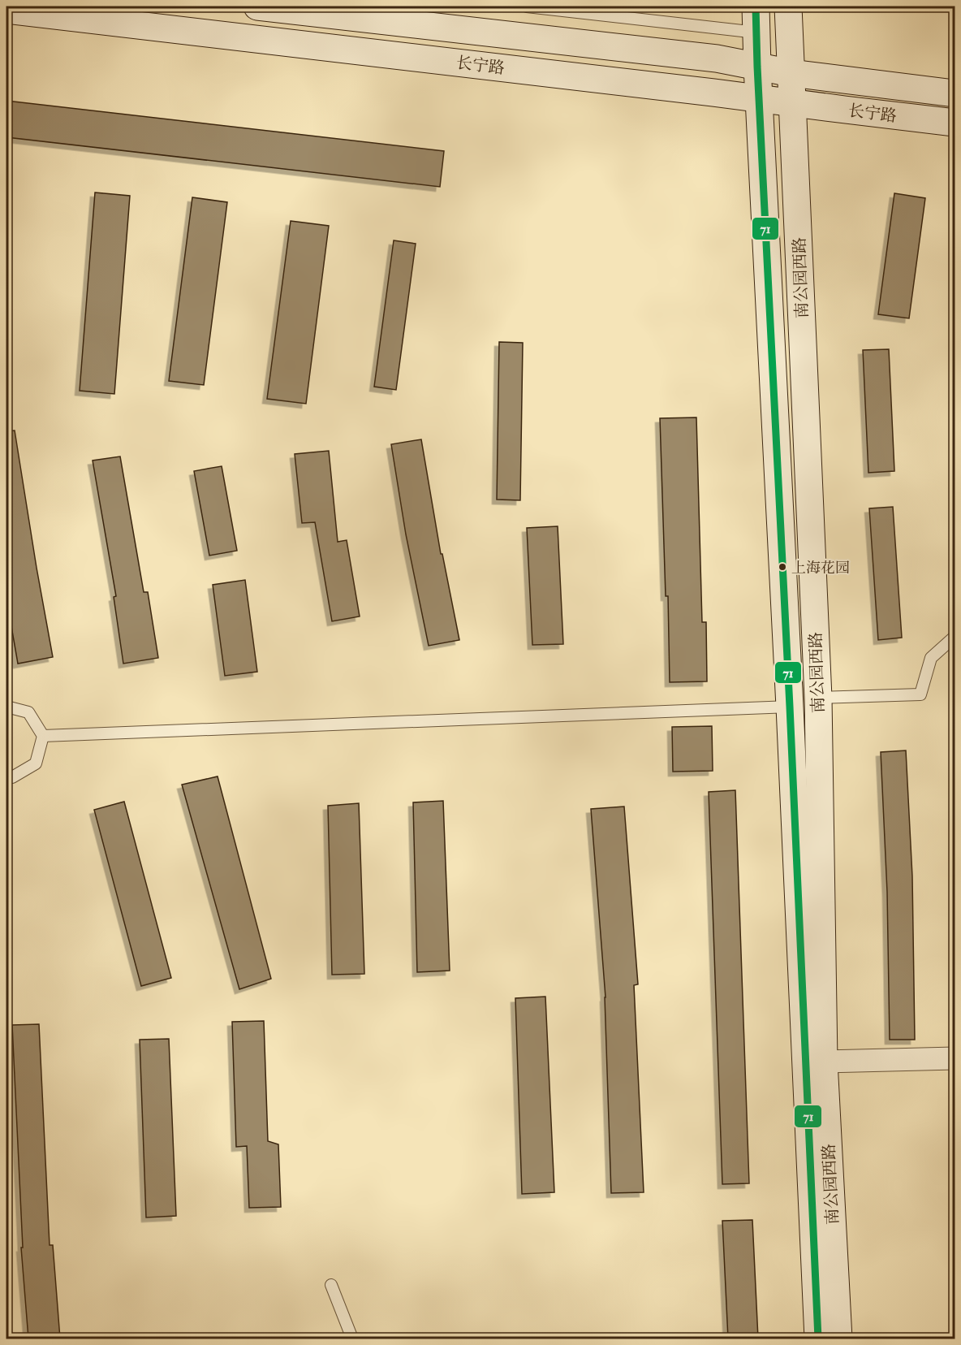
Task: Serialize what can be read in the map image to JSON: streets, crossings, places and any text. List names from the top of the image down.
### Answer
{
  "streets": {
    "main road": ["长宁路", "南公园西路"]
  },
  "crossings": [
    ["长宁路", "南公园西路"]
  ],
  "places": ["上海花园"],
  "lines": ["transit line 71"]
}
